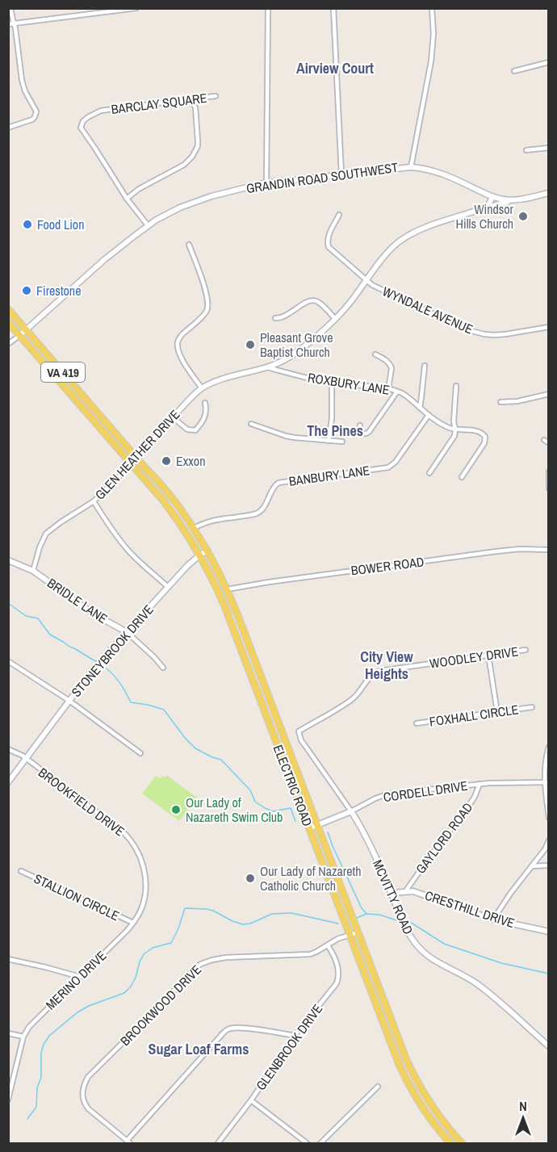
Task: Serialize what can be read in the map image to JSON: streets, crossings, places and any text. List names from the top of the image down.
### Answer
{
  "streets": {
    "main road": ["VA 419", "ELECTRIC ROAD"],
    "street": [
      "BARCLAY SQUARE",
      "GRANDIN ROAD SOUTHWEST",
      "WYNDALE AVENUE",
      "ROXBURY LANE",
      "GLEN HEATHER DRIVE",
      "BANBURY LANE",
      "BOWER ROAD",
      "BRIDLE LANE",
      "STONEYBROOK DRIVE",
      "WOODLEY DRIVE",
      "FOXHALL CIRCLE",
      "CORDELL DRIVE",
      "BROOKFIELD DRIVE",
      "GAYLORD ROAD",
      "STALLION CIRCLE",
      "MCVITTY ROAD",
      "CRESTHILL DRIVE",
      "MERINO DRIVE",
      "BROOKWOOD DRIVE",
      "GLENBROOK DRIVE"
    ]
  },
  "crossings": [
    ["GRANDIN ROAD SOUTHWEST", "VA 419"],
    ["GRANDIN ROAD SOUTHWEST", "GLEN HEATHER DRIVE"],
    ["GRANDIN ROAD SOUTHWEST", "ELECTRIC ROAD"],
    ["WYNDALE AVENUE", "GLEN HEATHER DRIVE"],
    ["VA 419", "GLEN HEATHER DRIVE"],
    ["VA 419", "ELECTRIC ROAD"],
    ["ROXBURY LANE", "GLEN HEATHER DRIVE"],
    ["ROXBURY LANE", "BANBURY LANE"],
    ["GLEN HEATHER DRIVE", "BRIDLE LANE"],
    ["GLEN HEATHER DRIVE", "ELECTRIC ROAD"],
    ["BANBURY LANE", "ELECTRIC ROAD"],
    ["BOWER ROAD", "ELECTRIC ROAD"],
    ["BRIDLE LANE", "STONEYBROOK DRIVE"],
    ["STONEYBROOK DRIVE", "ELECTRIC ROAD"],
    ["STONEYBROOK DRIVE", "BROOKFIELD DRIVE"],
    ["WOODLEY DRIVE", "MCVITTY ROAD"],
    ["ELECTRIC ROAD", "CORDELL DRIVE"],
    ["ELECTRIC ROAD", "BROOKWOOD DRIVE"],
    ["CORDELL DRIVE", "GAYLORD ROAD"],
    ["CORDELL DRIVE", "MCVITTY ROAD"],
    ["BROOKFIELD DRIVE", "MERINO DRIVE"],
    ["GAYLORD ROAD", "CRESTHILL DRIVE"],
    ["STALLION CIRCLE", "MERINO DRIVE"],
    ["MCVITTY ROAD", "CRESTHILL DRIVE"],
    ["BROOKWOOD DRIVE", "GLENBROOK DRIVE"]
  ],
  "districts": [
    "Airview Court",
    "The Pines",
    "City View Heights",
    "Sugar Loaf Farms"
  ],
  "places": [
    "Windsor Hills Church",
    "Food Lion",
    "Firestone",
    "Pleasant Grove Baptist Church",
    "Exxon",
    "Our Lady of Nazareth Swim Club",
    "Our Lady of Nazareth Catholic Church"
  ],
  "north": "top"
}
